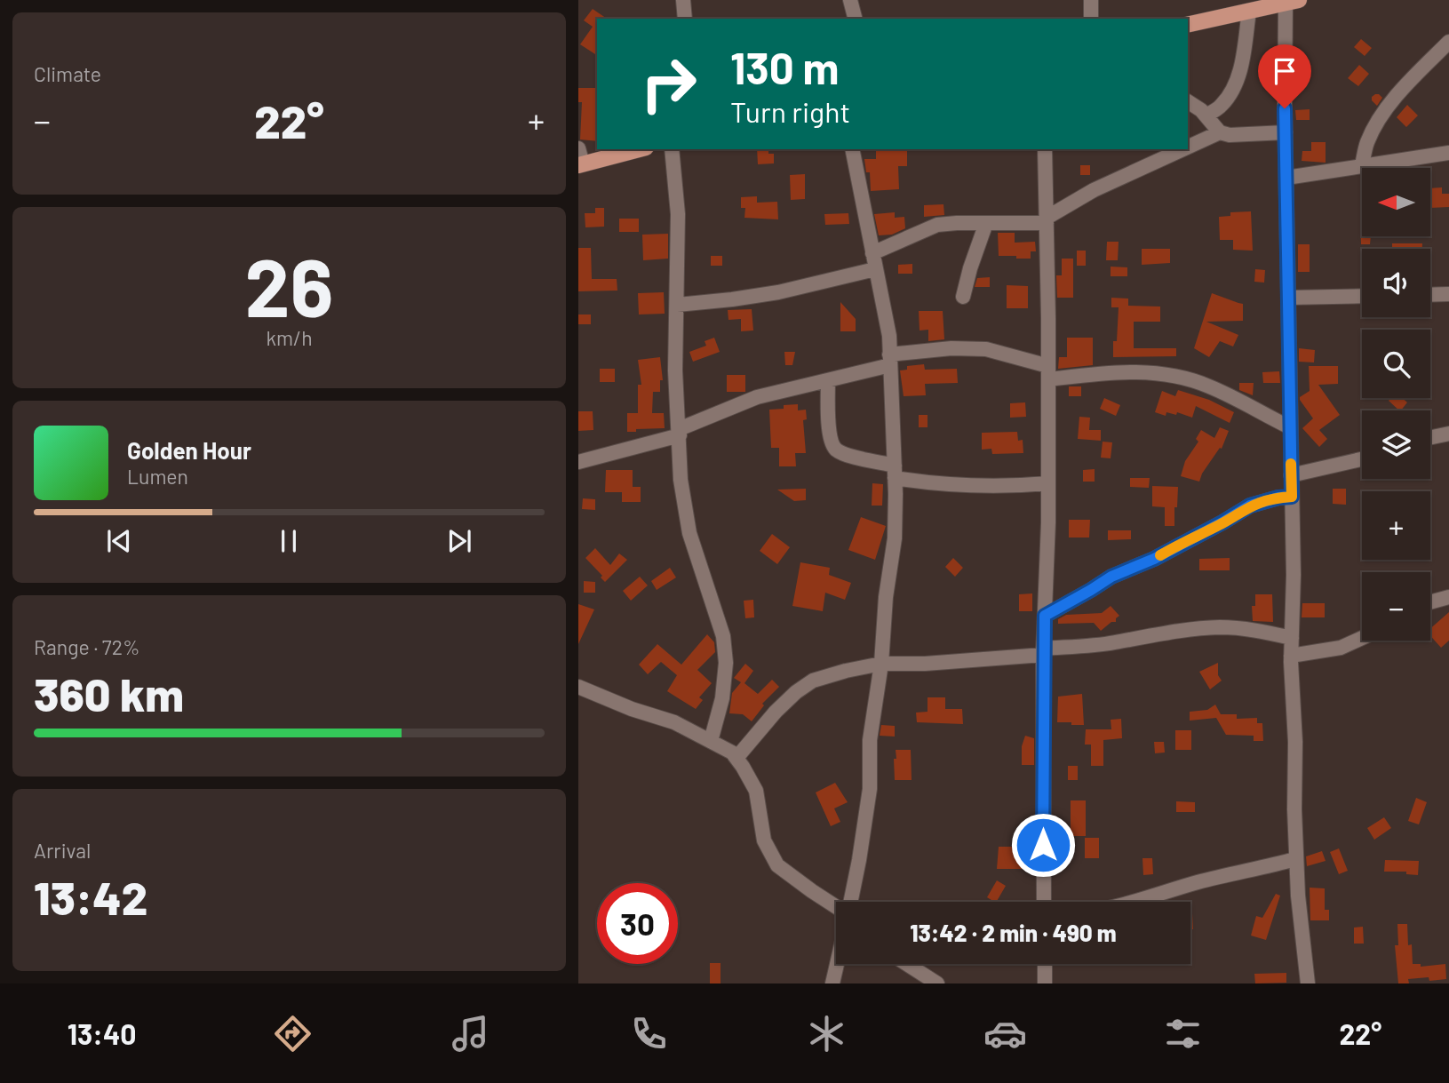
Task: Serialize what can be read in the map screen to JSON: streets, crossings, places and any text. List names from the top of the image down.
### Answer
{
  "north": "left",
  "page": {
    "tile": [
      "Climate",
      ["26", "km/h"],
      ["Range · 72%", "360 km"],
      ["Arrival", "13:42"]
    ],
    "turn": ["130 m", "Turn right"],
    "heat": ["−", "22°", "+"],
    "map_buttons": ["+", "−"],
    "song": ["Golden Hour", "Lumen"],
    "limit": "30",
    "trip": "13:42 · 2 min · 490 m",
    "tabs": ["13:40", "22°"]
  }
}
